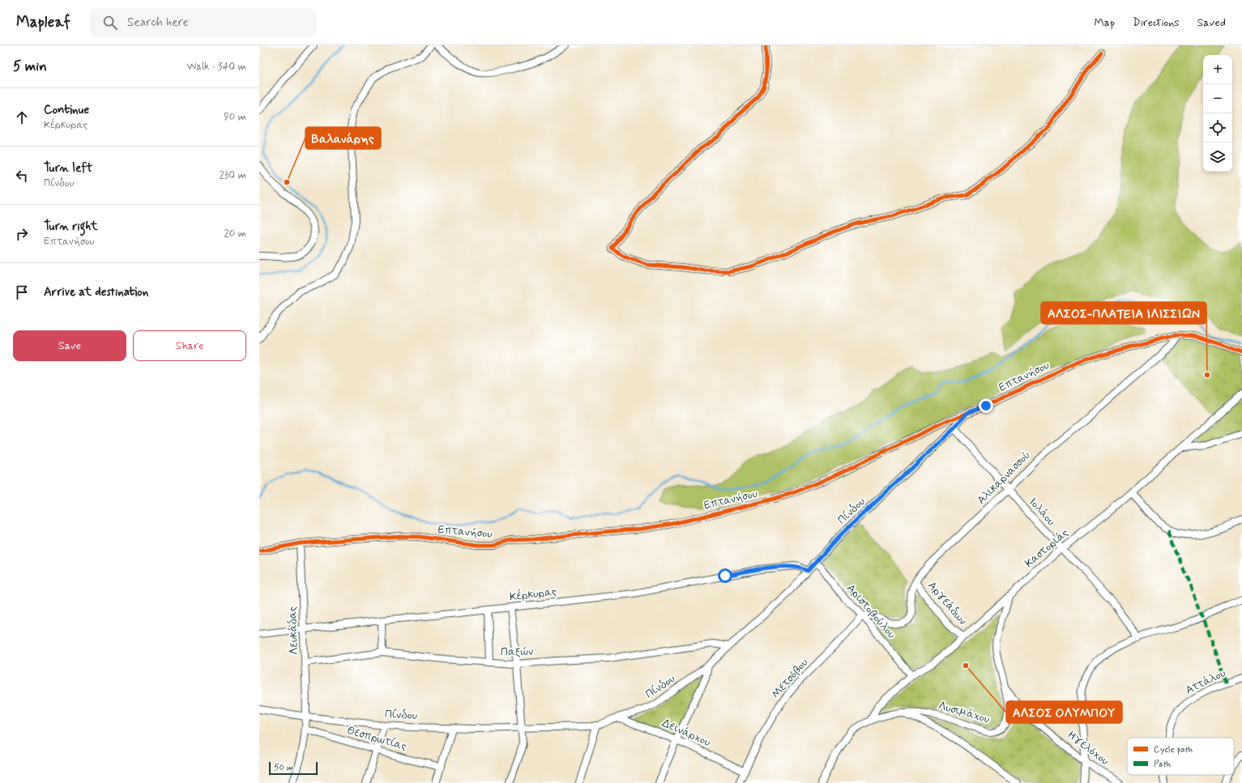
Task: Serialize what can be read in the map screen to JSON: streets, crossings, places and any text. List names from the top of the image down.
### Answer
{
  "streets": {
    "street": [
      "Επτανήσου",
      "Αλικαρνασσού",
      "Πίνδου",
      "Ιολάου",
      "Καστοριάς",
      "Κέρκυρας",
      "Αργεάδων",
      "Αριστοβούλου",
      "Λευκάδας",
      "Παξών",
      "Μετσόβου",
      "Αττάλου",
      "Λυσιμάχου",
      "Δεινάρχου",
      "Θεσπρωτίας",
      "Ηγελόχου"
    ]
  },
  "crossings": [
    ["Επτανήσου", "Αλικαρνασσού"],
    ["Επτανήσου", "Πίνδου"],
    ["Επτανήσου", "Λευκάδας"],
    ["Αλικαρνασσού", "Ιολάου"],
    ["Αλικαρνασσού", "Αργεάδων"],
    ["Αλικαρνασσού", "Αριστοβούλου"],
    ["Αλικαρνασσού", "Μετσόβου"],
    ["Πίνδου", "Ιολάου"],
    ["Πίνδου", "Κέρκυρας"],
    ["Πίνδου", "Αριστοβούλου"],
    ["Πίνδου", "Λευκάδας"],
    ["Πίνδου", "Παξών"],
    ["Πίνδου", "Δεινάρχου"],
    ["Ιολάου", "Καστοριάς"],
    ["Καστοριάς", "Αργεάδων"],
    ["Καστοριάς", "Αριστοβούλου"],
    ["Καστοριάς", "Λυσιμάχου"],
    ["Κέρκυρας", "Λευκάδας"],
    ["Αριστοβούλου", "Μετσόβου"],
    ["Λευκάδας", "Παξών"],
    ["Λευκάδας", "Θεσπρωτίας"],
    ["Μετσόβου", "Δεινάρχου"],
    ["Λυσιμάχου", "Ηγελόχου"]
  ],
  "places": ["Βαλανάρης", "ΑΛΣΟΣ-ΠΛΑΤΕΙΑ ΙΛΙΣΣΙΩΝ", "ΑΛΣΟΣ ΟΛΥΜΠΟΥ"],
  "legend": ["Cycle path", "Path"],
  "scale_bar": "50 m",
  "page": {
    "header": "Mapleaf",
    "search": "Search here",
    "nav": ["Map", "Directions", "Saved"],
    "heading": ["5 min", "Walk · 340 m"],
    "map_buttons": ["+", "−"],
    "list": [
      ["Continue", "Κέρκυρας", "90 m"],
      ["Turn left", "Πίνδου", "230 m"],
      ["Turn right", "Επτανήσου", "20 m"],
      "Arrive at destination"
    ],
    "buttons": ["Save", "Share"],
    "scale": "50 m"
  }
}
